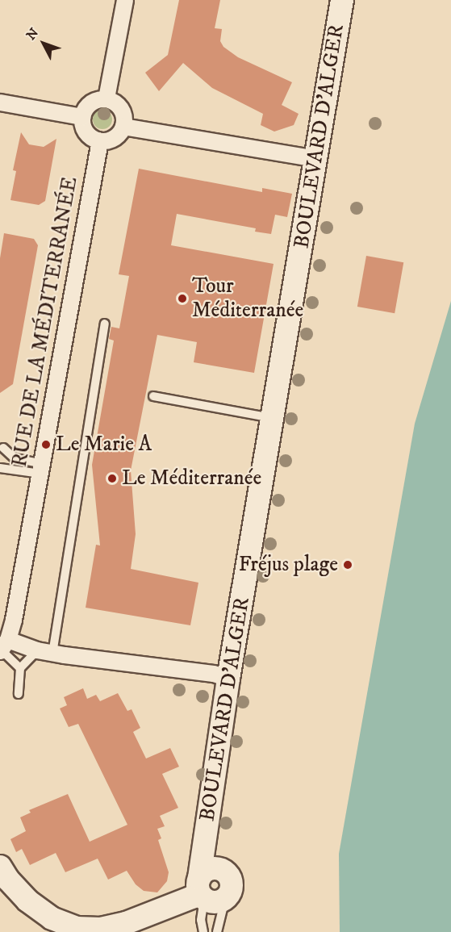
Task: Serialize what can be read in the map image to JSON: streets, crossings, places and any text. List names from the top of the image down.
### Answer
{
  "streets": {
    "main road": ["BOULEVARD D'ALGER"],
    "street": ["RUE DE LA MÉDITERRANÉE"]
  },
  "places": [
    "Tour Méditerranée",
    "Le Marie A",
    "Le Méditerranée",
    "Fréjus plage"
  ],
  "north": "top left"
}
